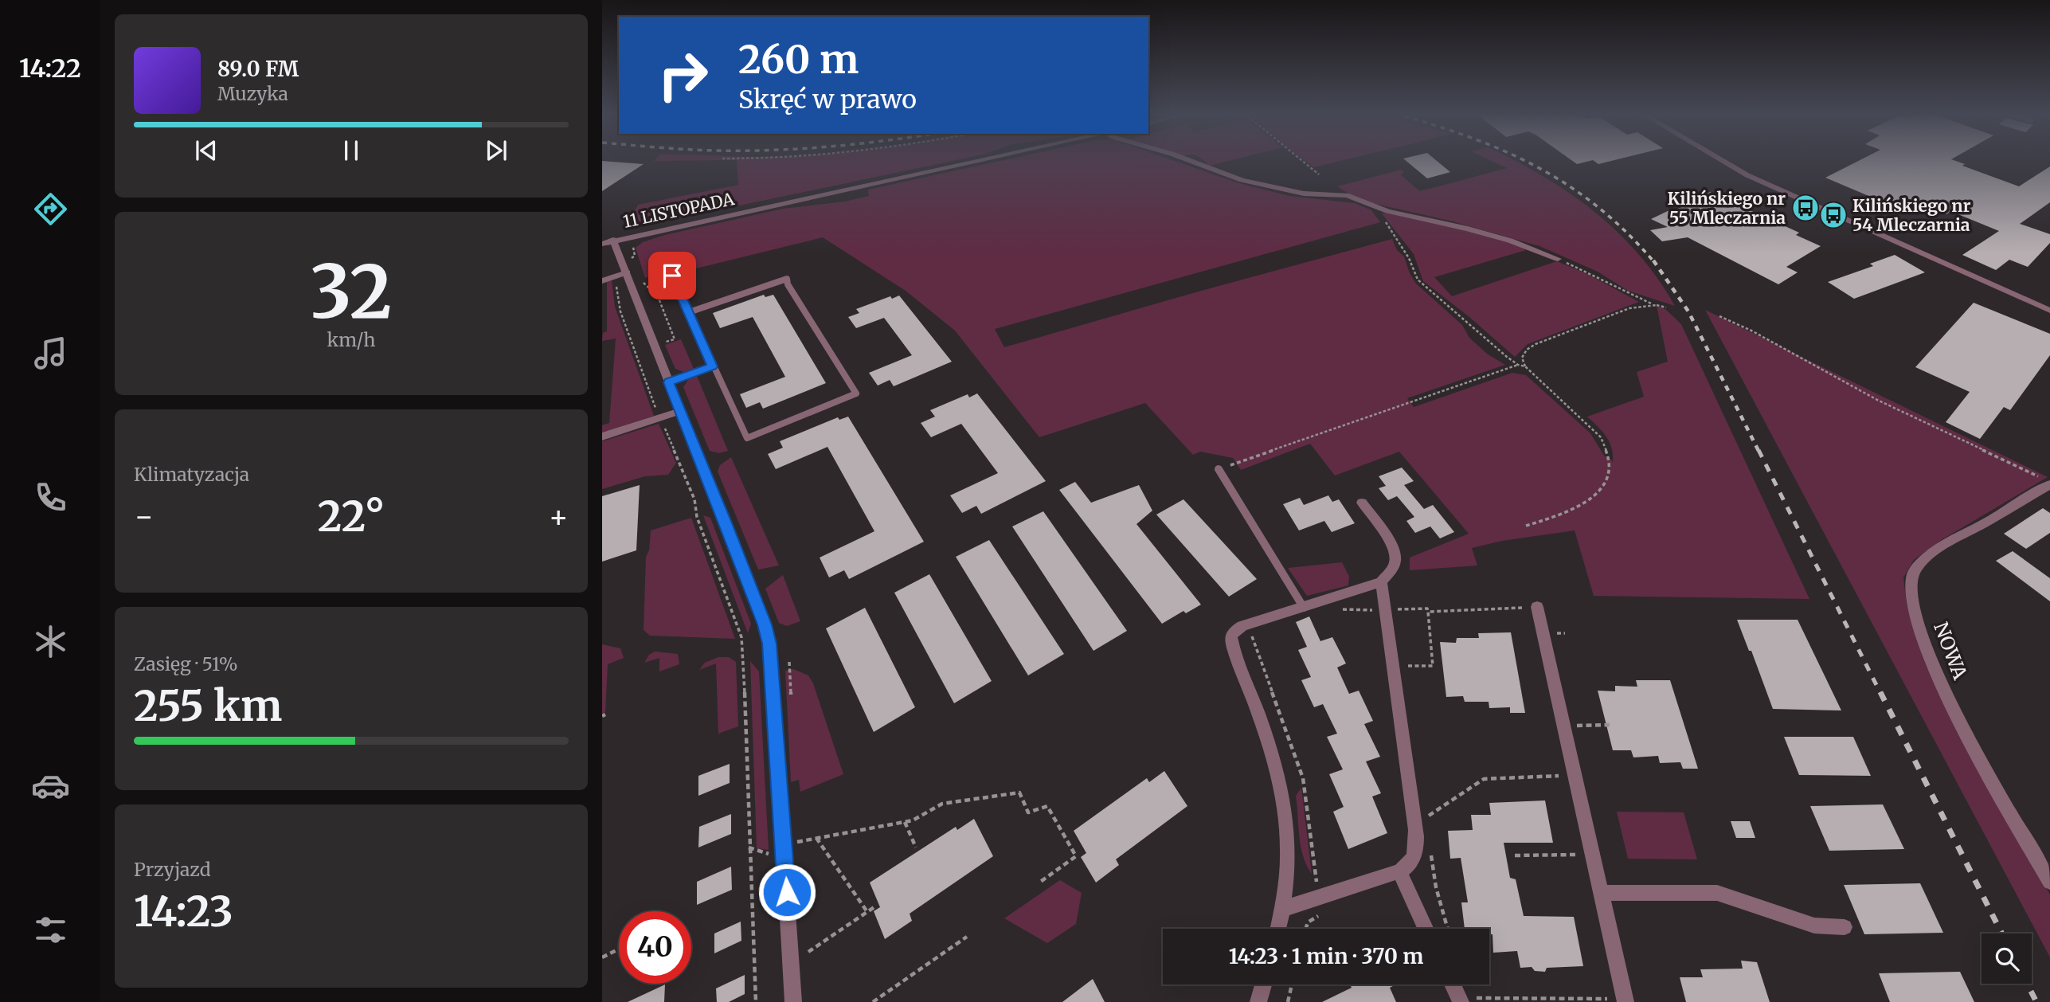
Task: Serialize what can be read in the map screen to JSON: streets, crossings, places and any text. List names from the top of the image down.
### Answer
{
  "streets": {
    "street": ["11 LISTOPADA", "NOWA"]
  },
  "places": {
    "bus stop": ["Kilińskiego nr 55 Mleczarnia", "Kilińskiego nr 54 Mleczarnia"]
  },
  "page": {
    "tabs": "14:22",
    "turn": ["260 m", "Skręć w prawo"],
    "song": ["89.0 FM", "Muzyka"],
    "tile": [
      ["32", "km/h"],
      "Klimatyzacja",
      ["Zasięg · 51%", "255 km"],
      ["Przyjazd", "14:23"]
    ],
    "heat": ["−", "22°", "+"],
    "limit": "40",
    "trip": "14:23 · 1 min · 370 m"
  }
}
